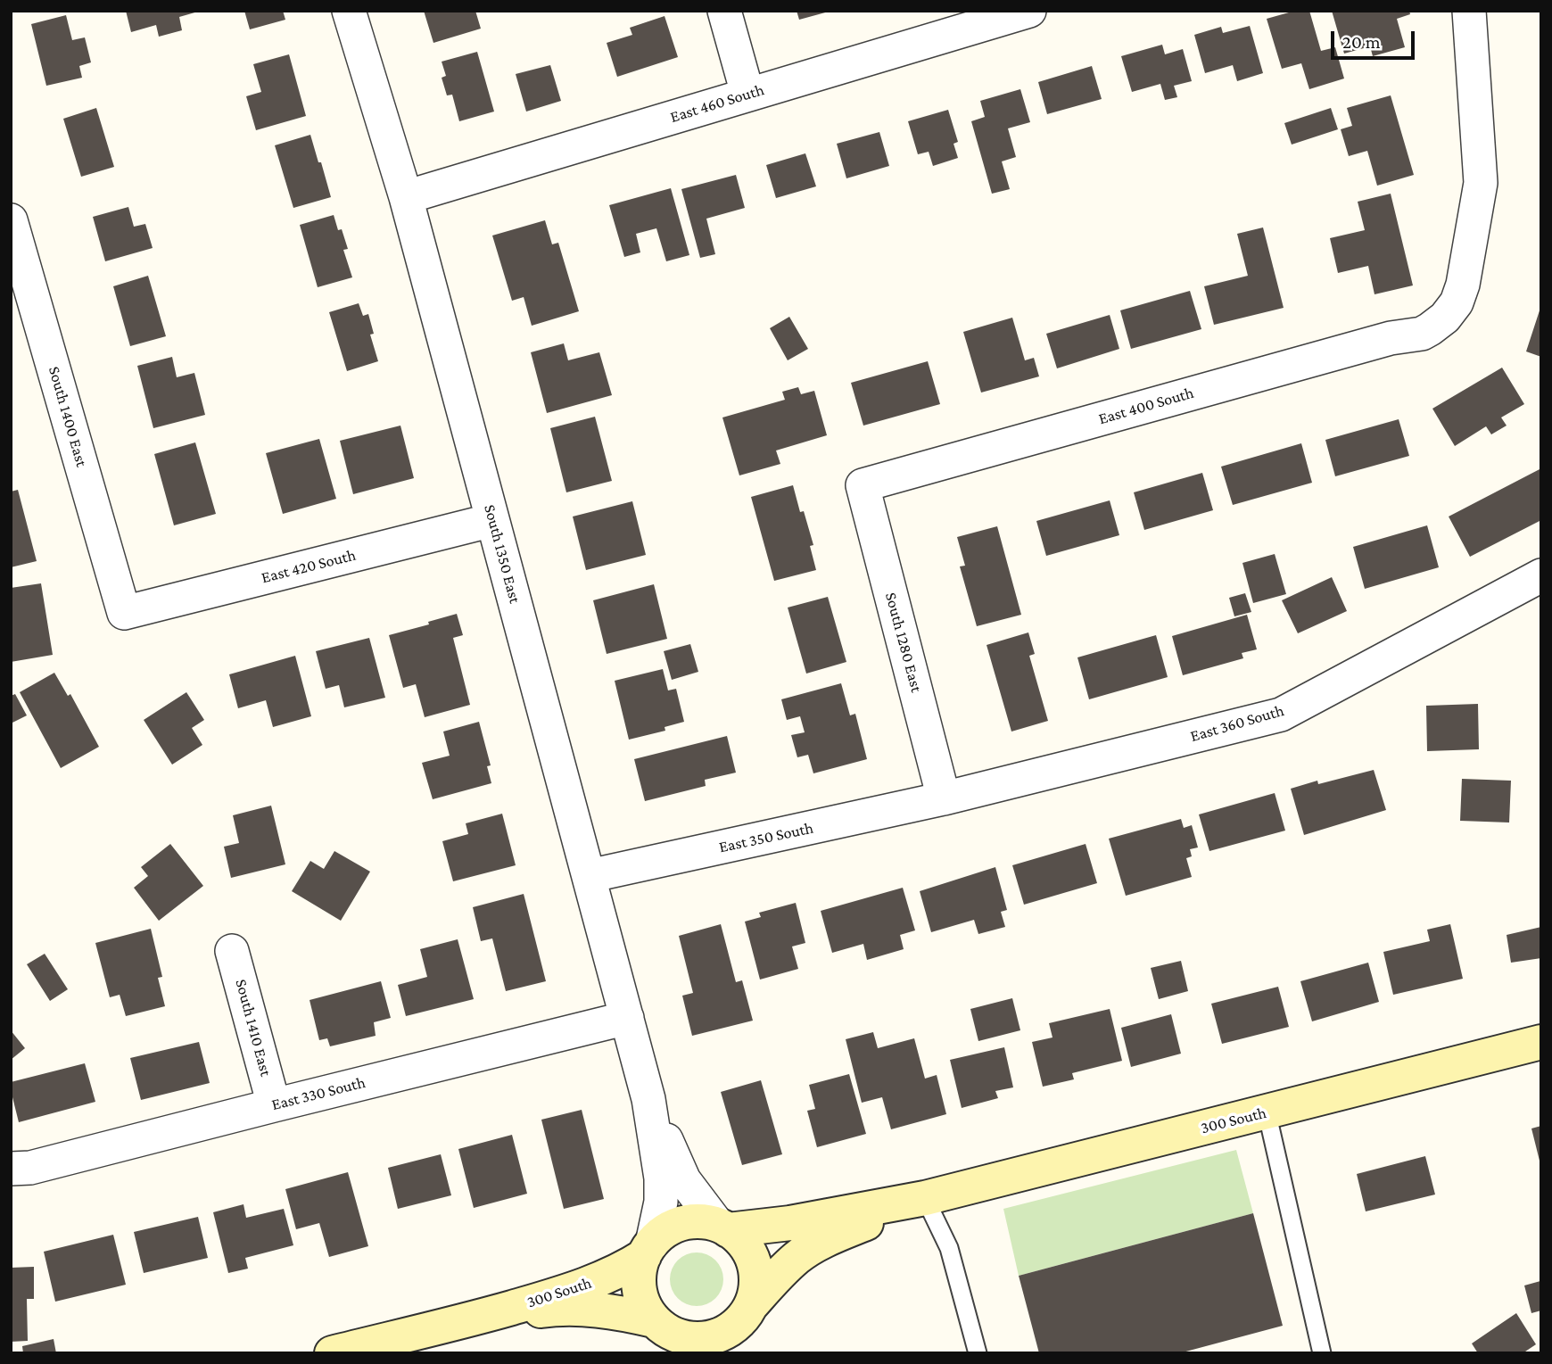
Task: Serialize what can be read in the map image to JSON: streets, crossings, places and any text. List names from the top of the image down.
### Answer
{
  "streets": {
    "street": [
      "East 460 South",
      "East 400 South",
      "South 1400 East",
      "South 1350 East",
      "East 420 South",
      "South 1280 East",
      "East 360 South",
      "East 350 South",
      "South 1410 East",
      "East 330 South",
      "300 South"
    ]
  },
  "crossings": [
    ["East 460 South", "South 1350 East"],
    ["East 400 South", "South 1280 East"],
    ["South 1400 East", "East 420 South"],
    ["South 1350 East", "East 420 South"],
    ["South 1350 East", "East 350 South"],
    ["South 1350 East", "East 330 South"],
    ["South 1350 East", "300 South"],
    ["South 1280 East", "East 360 South"],
    ["South 1280 East", "East 350 South"],
    ["East 360 South", "East 350 South"],
    ["South 1410 East", "East 330 South"]
  ],
  "scale_bar": "20 m"
}
